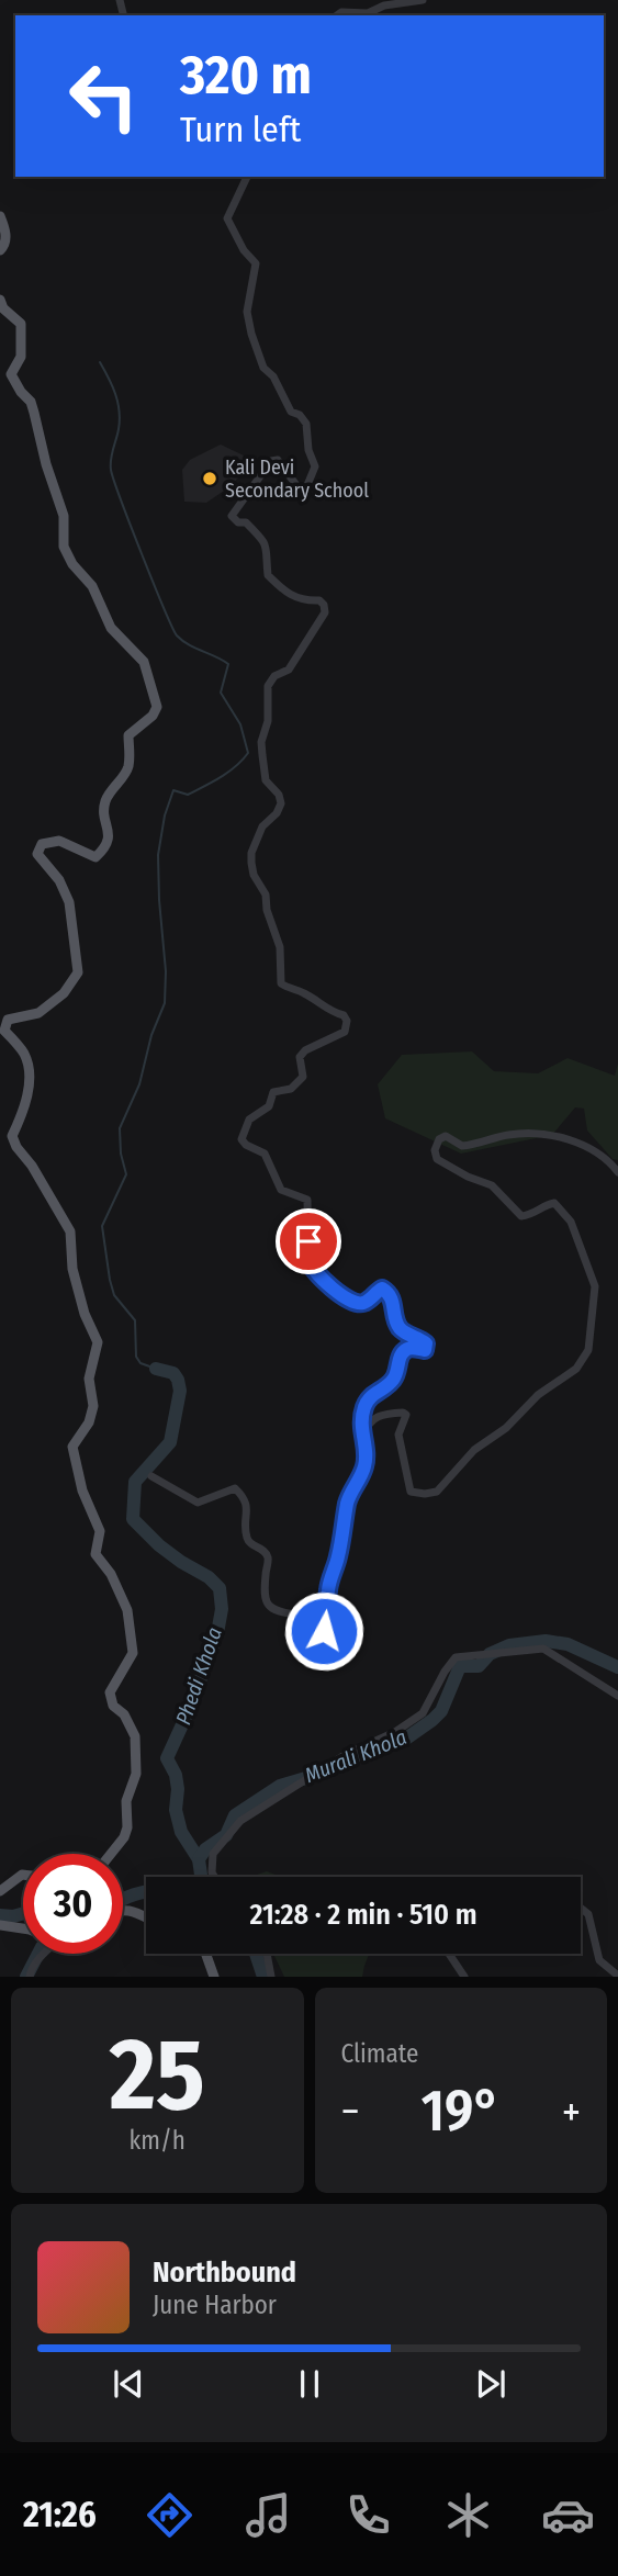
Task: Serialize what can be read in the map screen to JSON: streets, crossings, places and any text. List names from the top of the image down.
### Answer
{
  "water": ["Phedi Khola", "Murali Khola"],
  "places": ["Kali Devi Secondary School"],
  "page": {
    "turn": ["320 m", "Turn left"],
    "limit": "30",
    "trip": "21:28 · 2 min · 510 m",
    "tile": [
      ["25", "km/h"],
      "Climate"
    ],
    "heat": ["−", "19°", "+"],
    "song": ["Northbound", "June Harbor"],
    "tabs": "21:26"
  }
}
